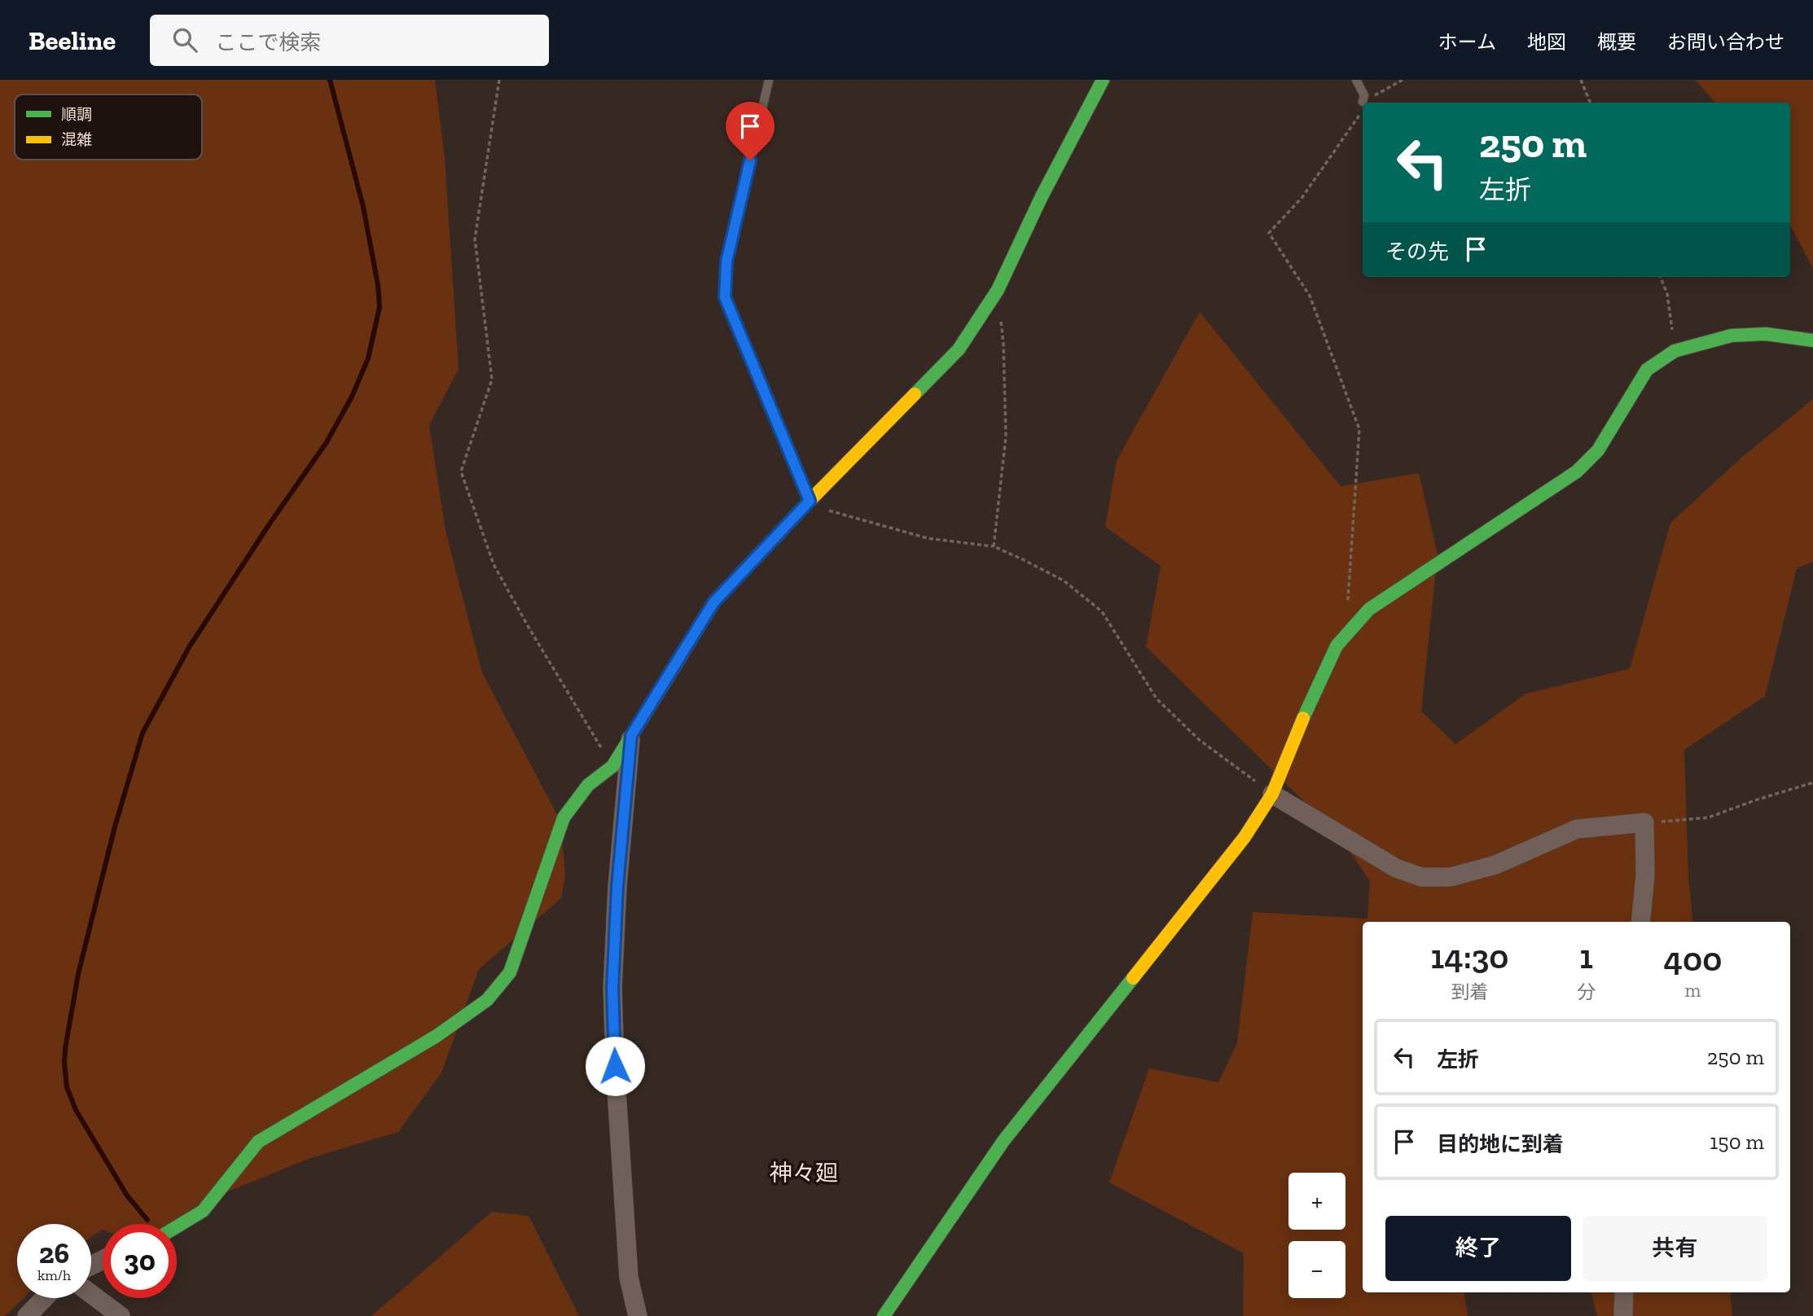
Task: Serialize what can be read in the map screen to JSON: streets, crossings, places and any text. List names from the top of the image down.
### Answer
{
  "districts": ["神々廻"],
  "legend": ["順調", "混雑"],
  "page": {
    "header": "Beeline",
    "search": "ここで検索",
    "nav": [
      "ホーム",
      "地図",
      "概要",
      "お問い合わせ"
    ],
    "turn": ["250 m", "左折"],
    "then": "その先",
    "eta": [
      "14:30",
      "到着",
      "1",
      "分",
      "400",
      "m"
    ],
    "list": [
      {
        "name": "左折",
        "value": "250 m"
      },
      {
        "name": "目的地に到着",
        "value": "150 m"
      }
    ],
    "map_buttons": ["+", "−"],
    "buttons": ["終了", "共有"],
    "speed": "26 km/h",
    "limit": "30"
  }
}
